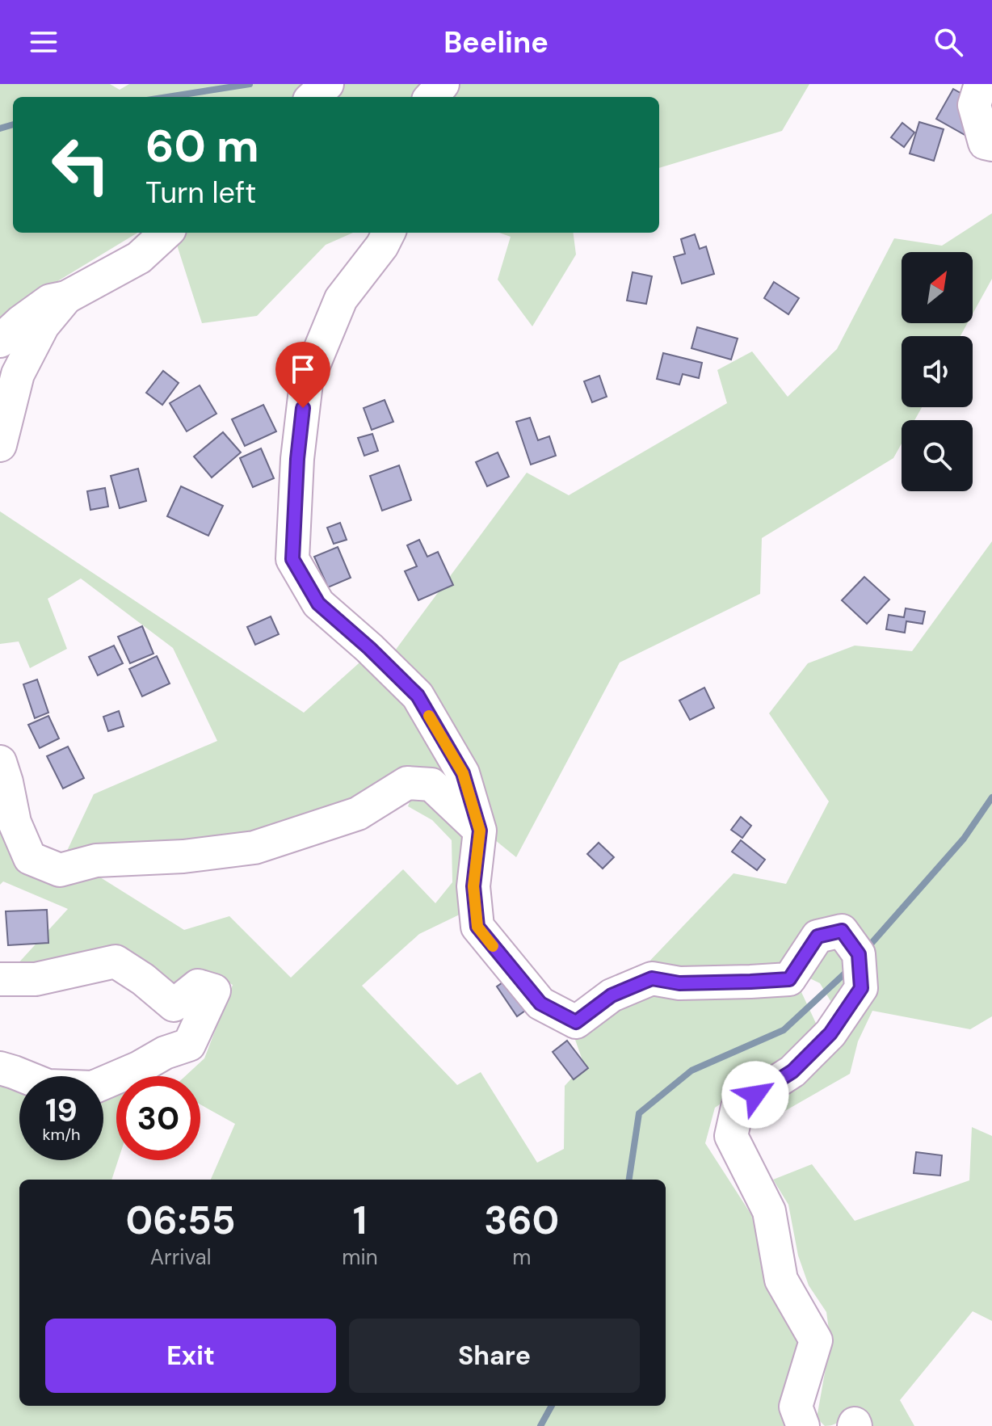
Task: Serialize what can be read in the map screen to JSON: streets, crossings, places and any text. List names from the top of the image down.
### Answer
{
  "north": "top right",
  "page": {
    "header": "Beeline",
    "turn": ["60 m", "Turn left"],
    "speed": "19 km/h",
    "limit": "30",
    "eta": [
      "06:55",
      "Arrival",
      "1",
      "min",
      "360",
      "m"
    ],
    "buttons": ["Exit", "Share"]
  }
}
